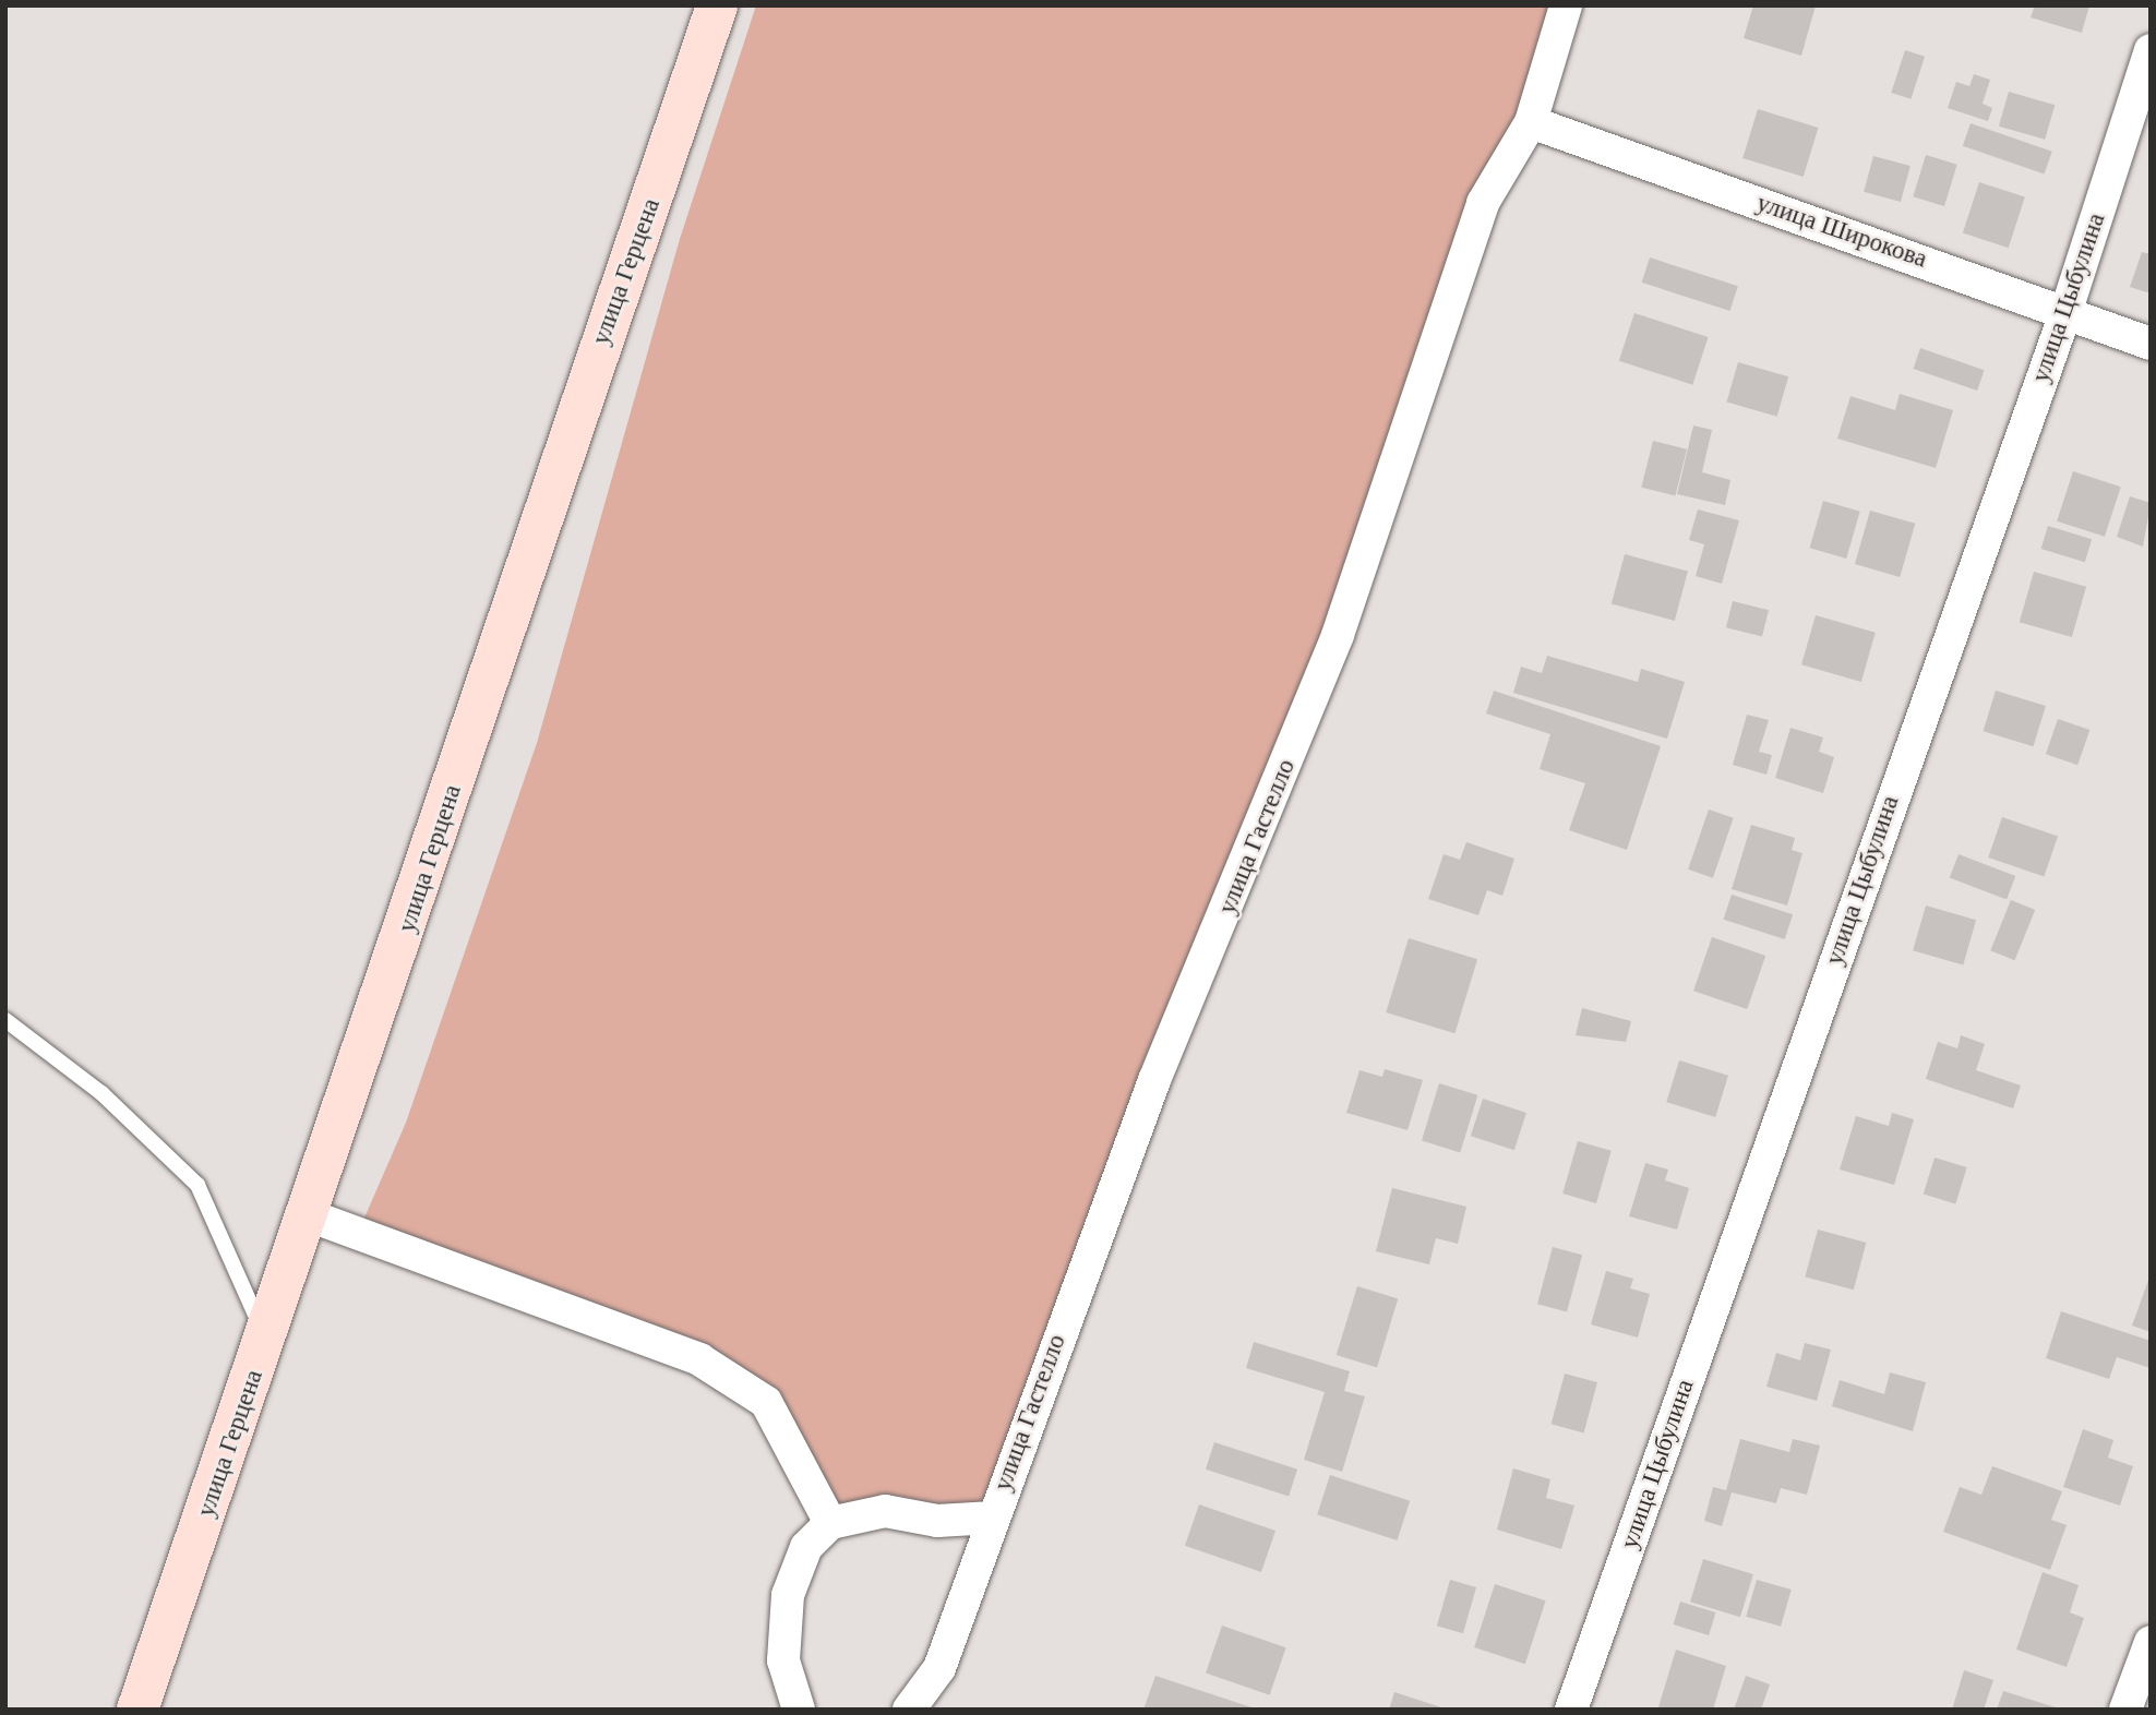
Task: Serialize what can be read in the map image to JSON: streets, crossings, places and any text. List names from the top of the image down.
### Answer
{
  "streets": {
    "main road": ["улица Герцена"],
    "street": ["улица Широкова", "улица Цыбулина", "улица Гастелло"]
  },
  "crossings": [
    ["улица Широкова", "улица Цыбулина"],
    ["улица Широкова", "улица Гастелло"]
  ]
}
